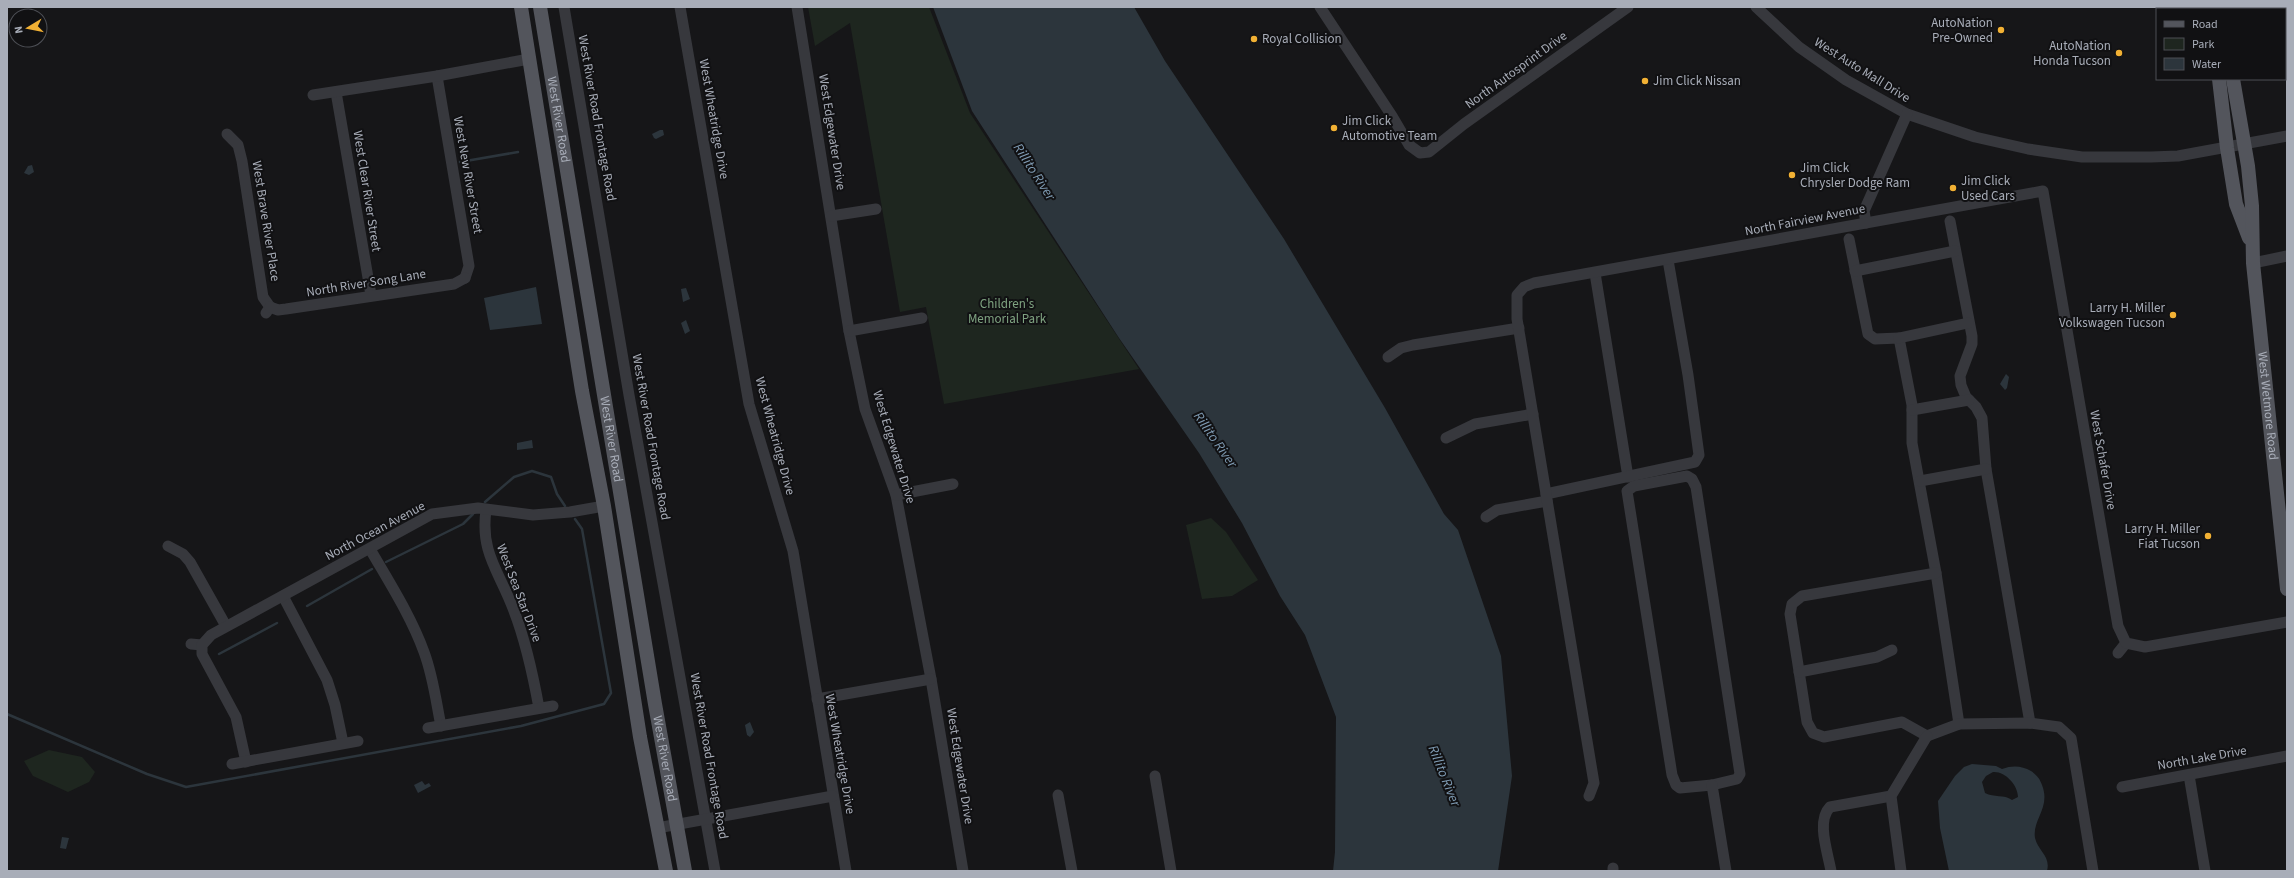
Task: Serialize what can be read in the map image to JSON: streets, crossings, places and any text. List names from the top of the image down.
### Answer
{
  "streets": {
    "main road": ["West River Road", "West Wetmore Road"],
    "street": [
      "North Autosprint Drive",
      "West Auto Mall Drive",
      "West River Road Frontage Road",
      "West Wheatridge Drive",
      "West Edgewater Drive",
      "West New River Street",
      "West Clear River Street",
      "North Fairview Avenue",
      "West Brave River Place",
      "North River Song Lane",
      "West Schafer Drive",
      "North Ocean Avenue",
      "West Sea Star Drive",
      "North Lake Drive"
    ]
  },
  "crossings": [
    ["West Auto Mall Drive", "West Wetmore Road"],
    ["West River Road", "North Ocean Avenue"],
    ["West New River Street", "North River Song Lane"],
    ["West Clear River Street", "North River Song Lane"],
    ["North Fairview Avenue", "West Schafer Drive"],
    ["West Brave River Place", "North River Song Lane"],
    ["North Ocean Avenue", "West Sea Star Drive"]
  ],
  "water": ["Rillito River"],
  "parks": ["Children's Memorial Park"],
  "places": [
    "AutoNation Pre-Owned",
    "Royal Collision",
    "AutoNation Honda Tucson",
    "Jim Click Nissan",
    "Jim Click Automotive Team",
    "Jim Click Chrysler Dodge Ram",
    "Jim Click Used Cars",
    "Larry H. Miller Volkswagen Tucson",
    "Larry H. Miller Fiat Tucson"
  ],
  "legend": ["Road", "Park", "Water"],
  "north": "left"
}
